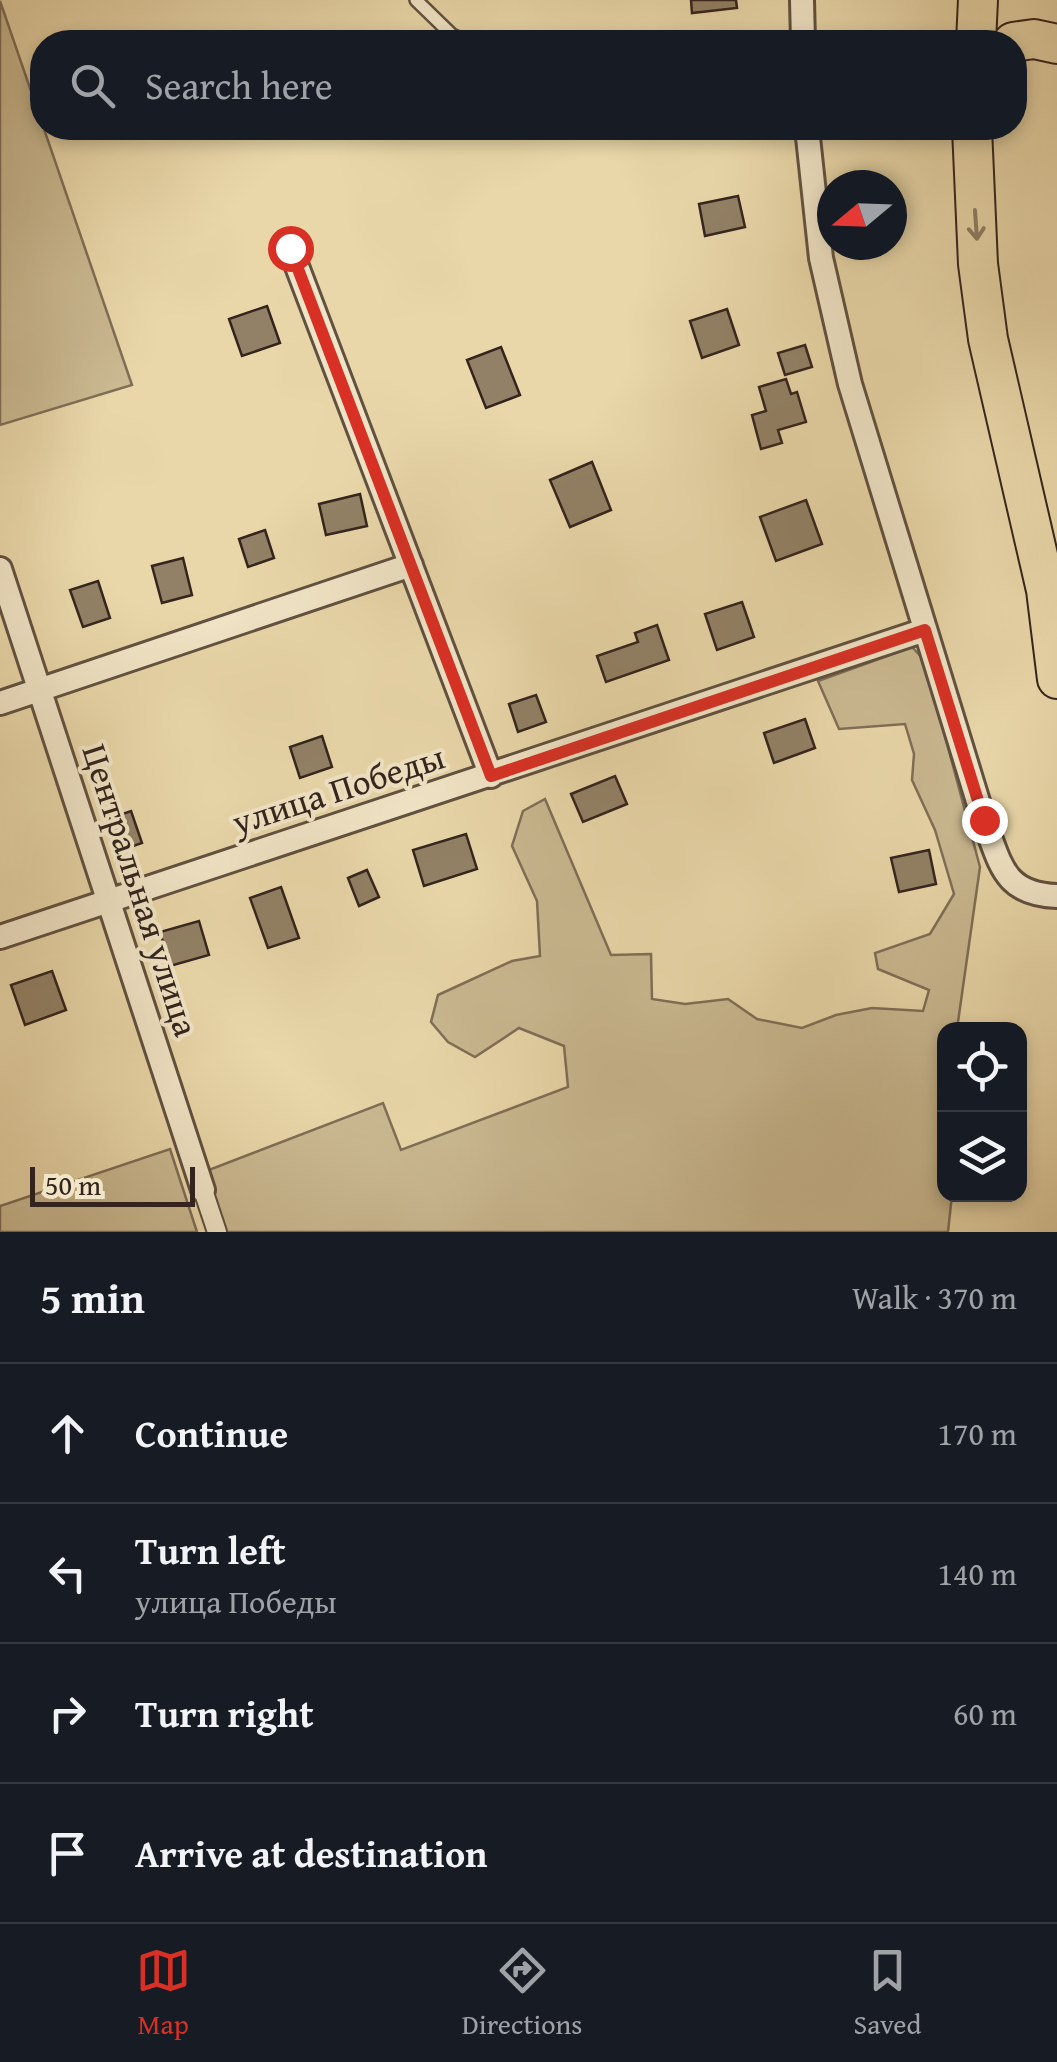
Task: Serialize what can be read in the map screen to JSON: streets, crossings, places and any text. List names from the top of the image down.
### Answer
{
  "streets": {
    "street": ["улица Победы", "Центральная улица"]
  },
  "crossings": [
    ["улица Победы", "Центральная улица"]
  ],
  "scale_bar": "50 m",
  "north": "left",
  "page": {
    "search": "Search here",
    "scale": "50 m",
    "heading": ["5 min", "Walk · 370 m"],
    "list": [
      ["Continue", "170 m"],
      ["Turn left", "улица Победы", "140 m"],
      ["Turn right", "60 m"],
      "Arrive at destination"
    ],
    "nav": ["Map", "Directions", "Saved"]
  }
}
